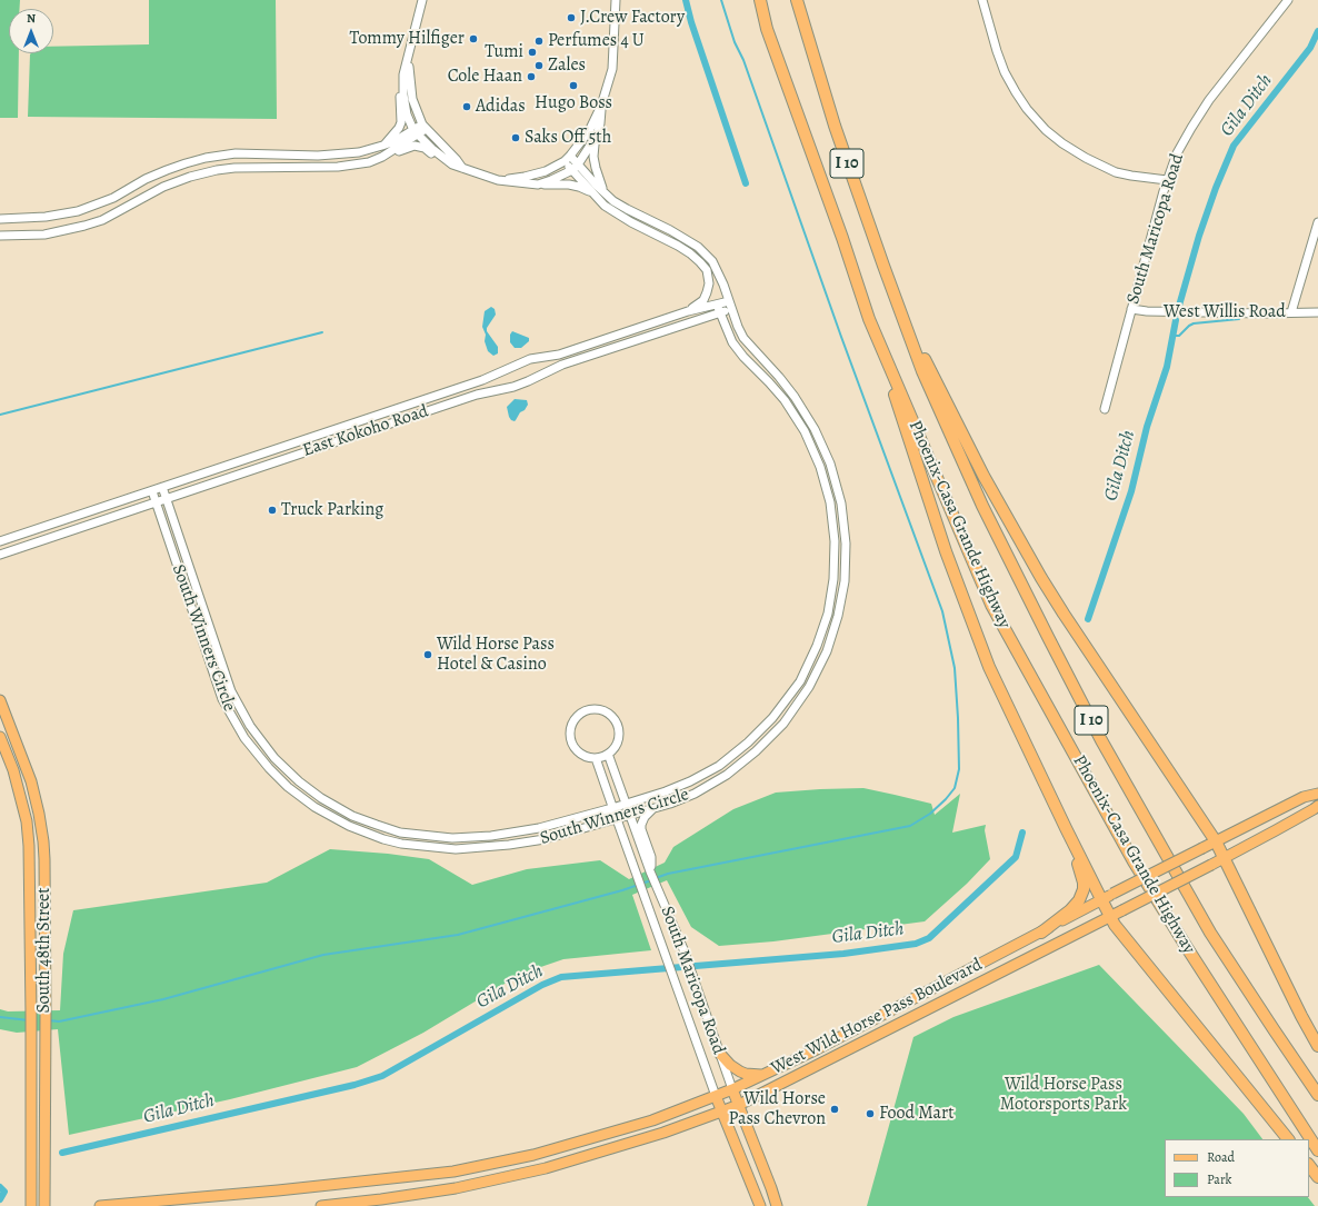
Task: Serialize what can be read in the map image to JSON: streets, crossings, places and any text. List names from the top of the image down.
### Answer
{
  "streets": {
    "highway": ["I 10", "Phoenix-Casa Grande Highway"],
    "main road": ["South Maricopa Road", "South 48th Street", "West Wild Horse Pass Boulevard"],
    "street": ["West Willis Road", "East Kokoho Road", "South Winners Circle"]
  },
  "crossings": [
    ["South Maricopa Road", "West Willis Road"],
    ["South Maricopa Road", "South Winners Circle"],
    ["South Maricopa Road", "West Wild Horse Pass Boulevard"],
    ["East Kokoho Road", "South Winners Circle"]
  ],
  "water": ["Gila Ditch"],
  "parks": ["Wild Horse Pass Motorsports Park"],
  "places": [
    "J.Crew Factory",
    "Tommy Hilfiger",
    "Perfumes 4 U",
    "Tumi",
    "Zales",
    "Cole Haan",
    "Hugo Boss",
    "Adidas",
    "Saks Off 5th",
    "Truck Parking",
    "Wild Horse Pass Hotel & Casino",
    "Wild Horse Pass Chevron",
    "Food Mart"
  ],
  "legend": ["Road", "Park"],
  "north": "top"
}
